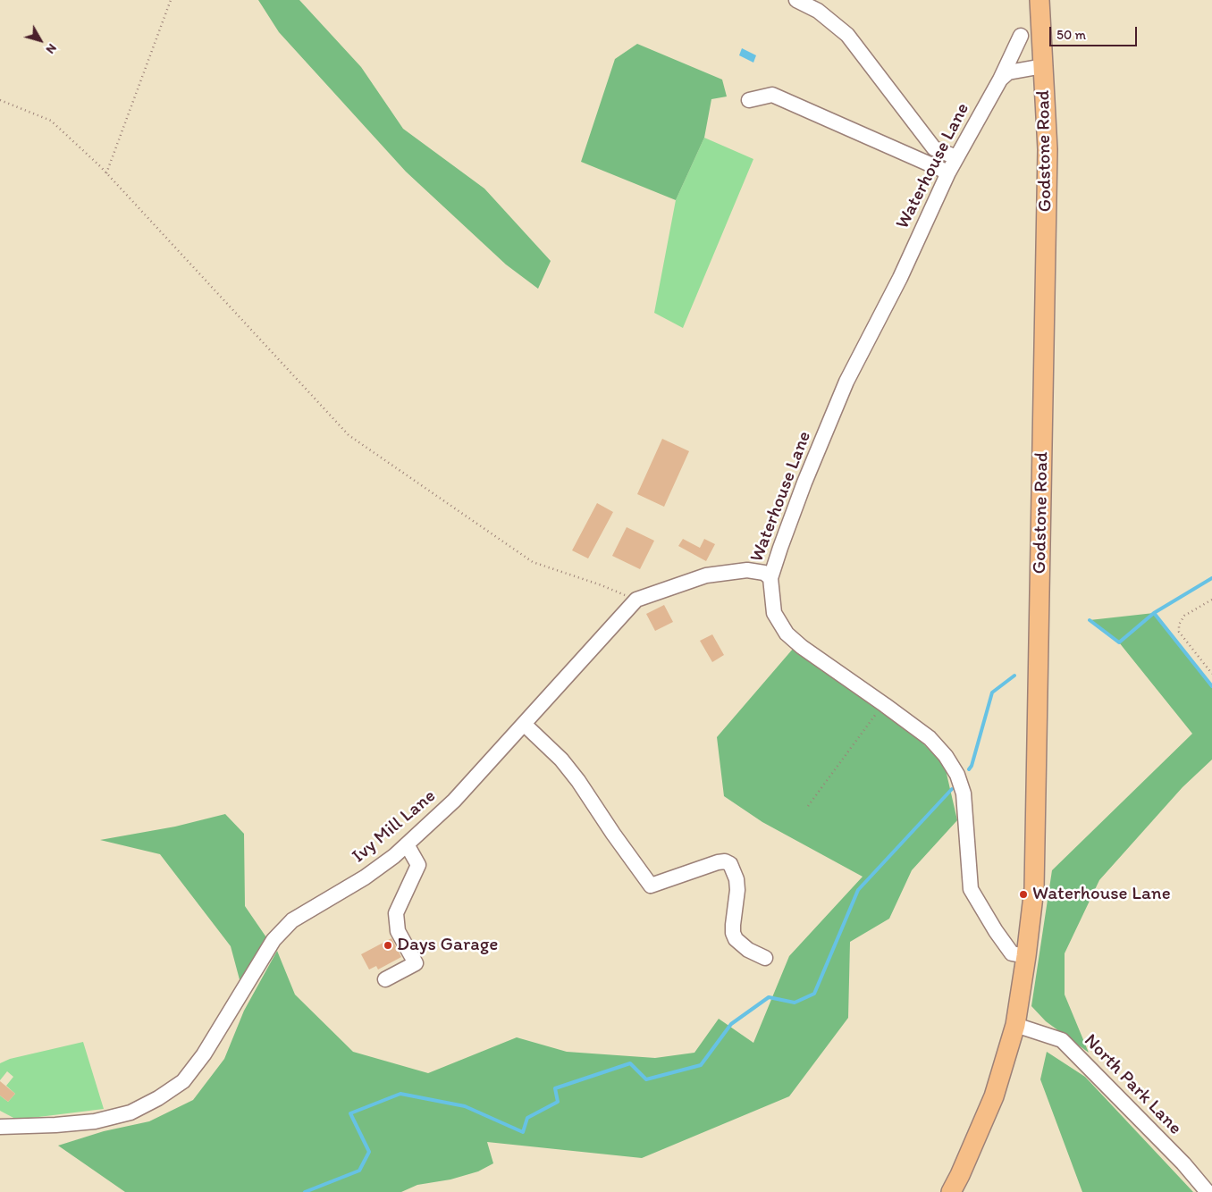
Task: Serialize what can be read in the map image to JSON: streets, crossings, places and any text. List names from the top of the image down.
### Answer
{
  "streets": {
    "main road": ["Godstone Road"],
    "street": ["Waterhouse Lane", "Ivy Mill Lane", "North Park Lane"]
  },
  "crossings": [
    ["Godstone Road", "Waterhouse Lane"],
    ["Godstone Road", "North Park Lane"],
    ["Waterhouse Lane", "Ivy Mill Lane"]
  ],
  "places": ["Waterhouse Lane", "Days Garage"],
  "scale_bar": "50 m",
  "north": "bottom right"
}
